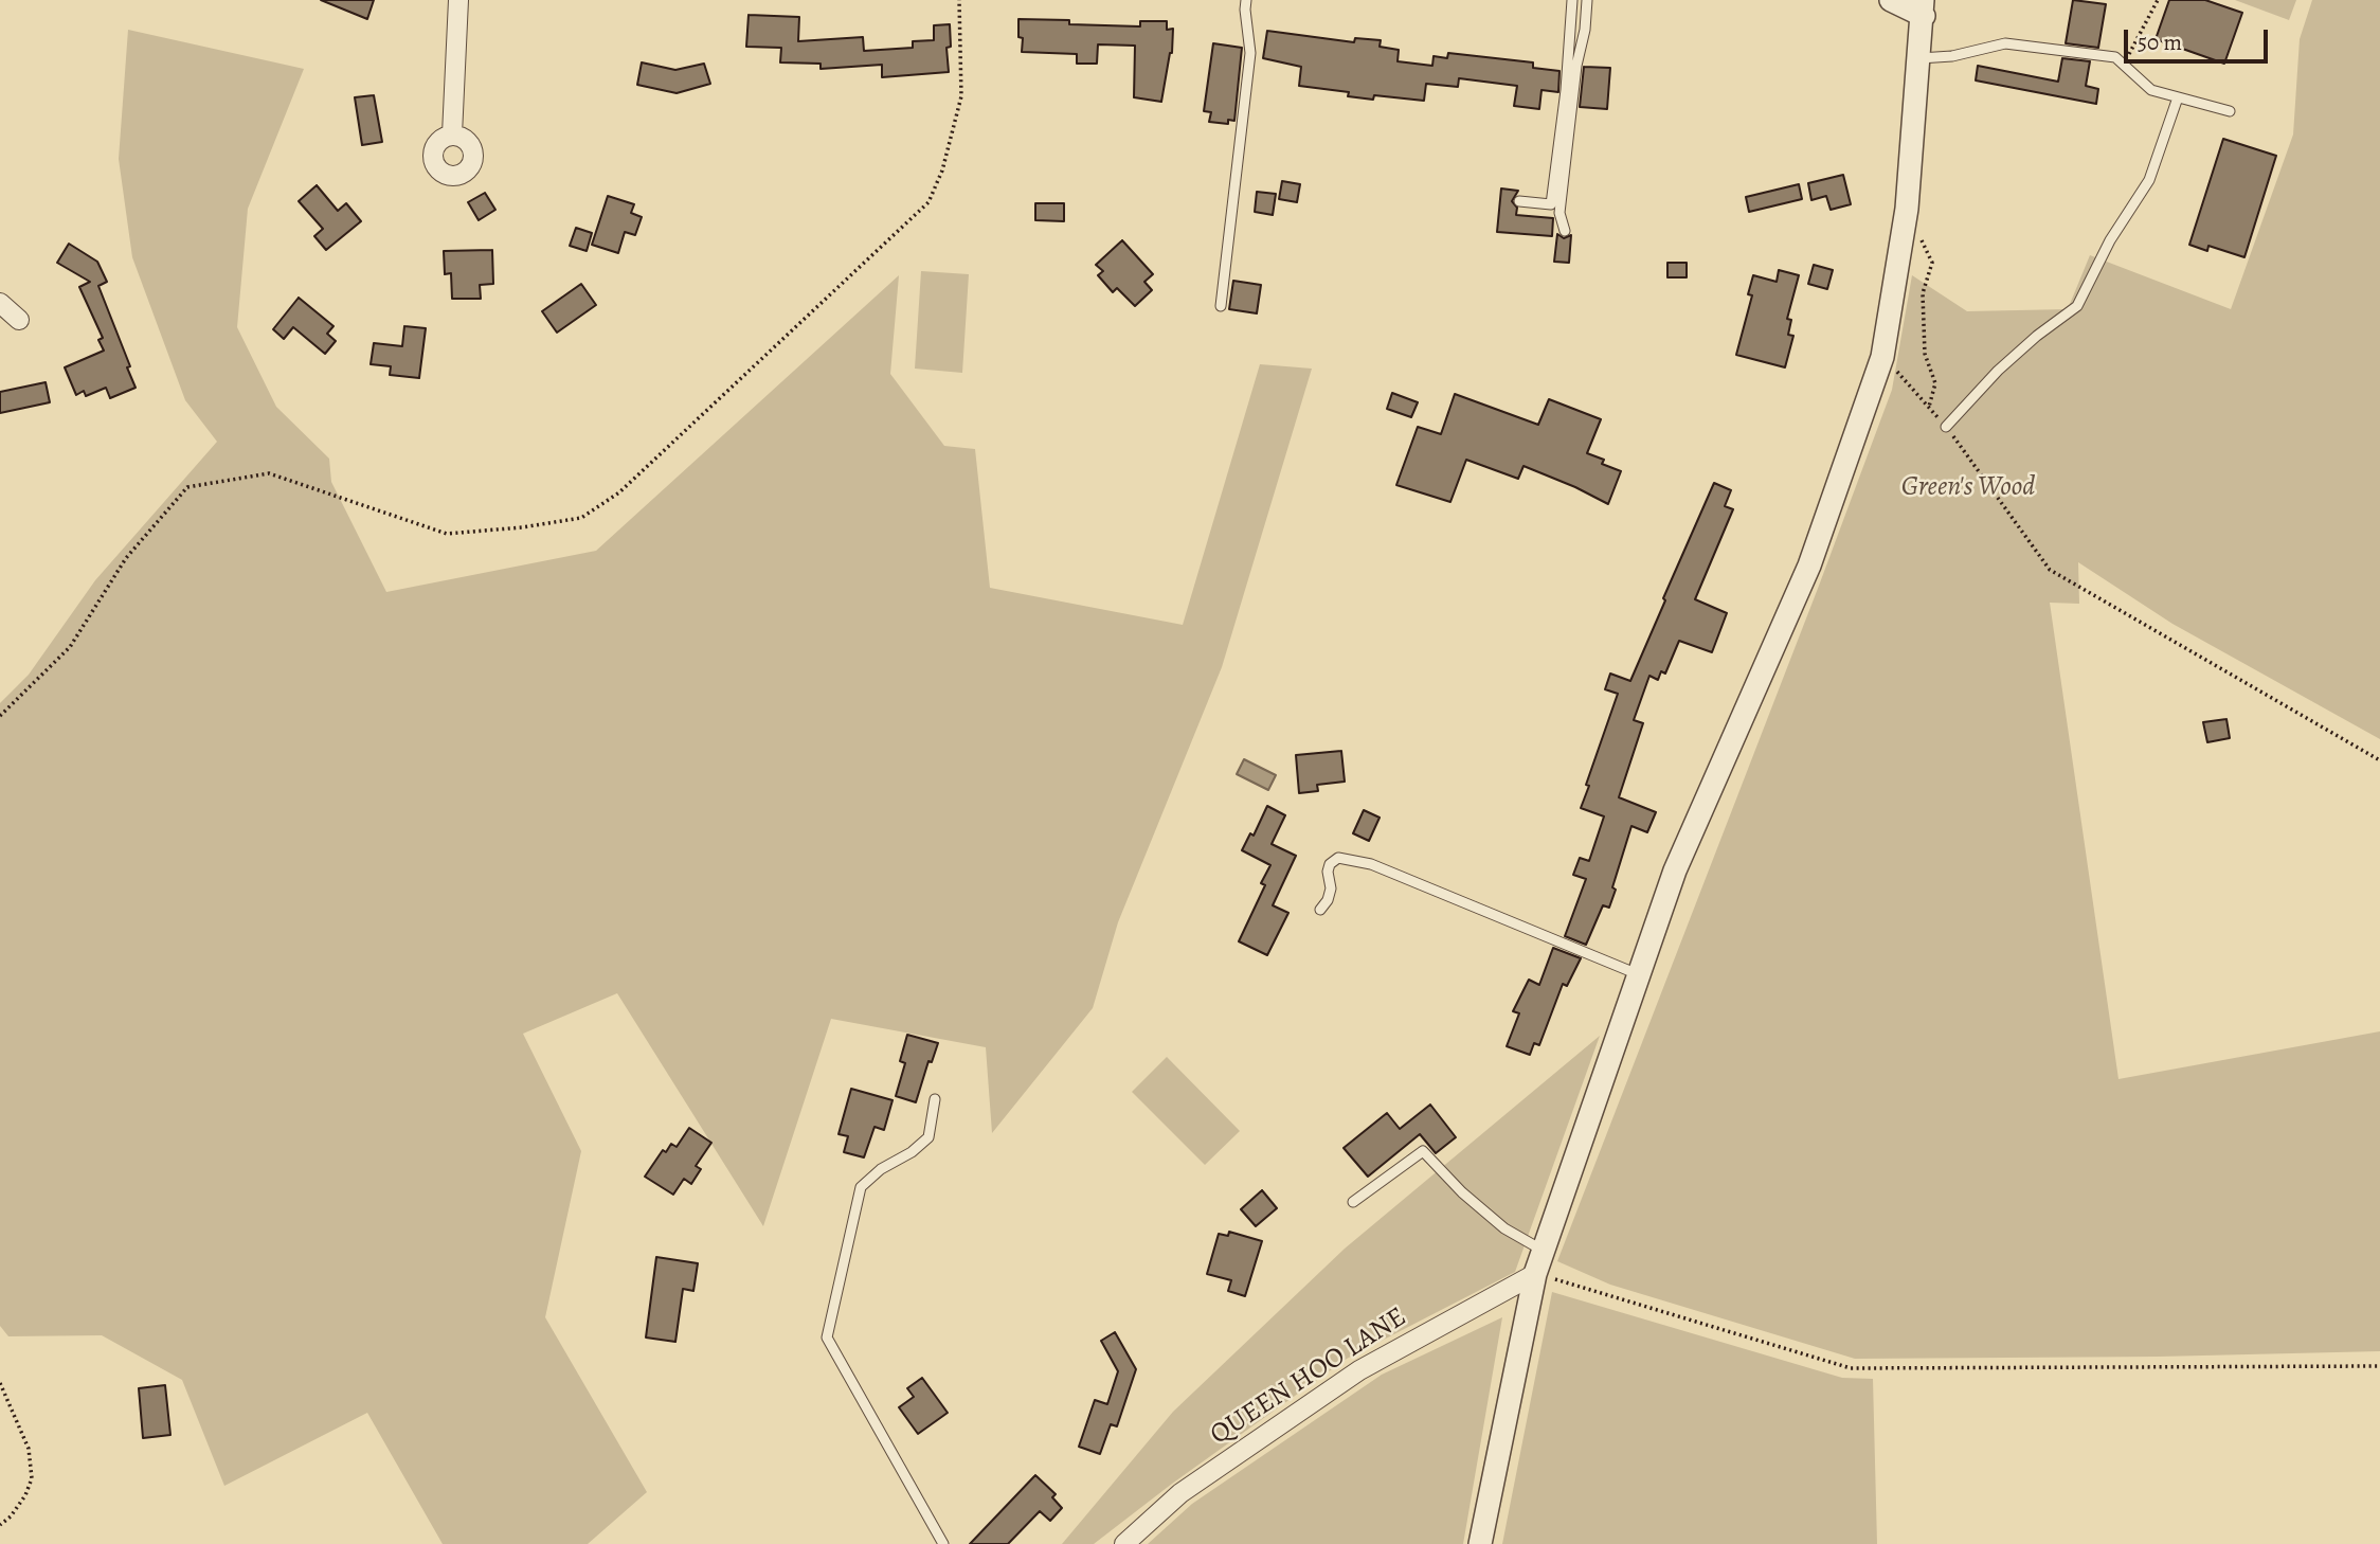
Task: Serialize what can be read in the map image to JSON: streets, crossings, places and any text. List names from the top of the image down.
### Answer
{
  "streets": {
    "street": ["QUEEN HOO LANE"]
  },
  "parks": ["Green's Wood"],
  "scale_bar": "50 m"
}
